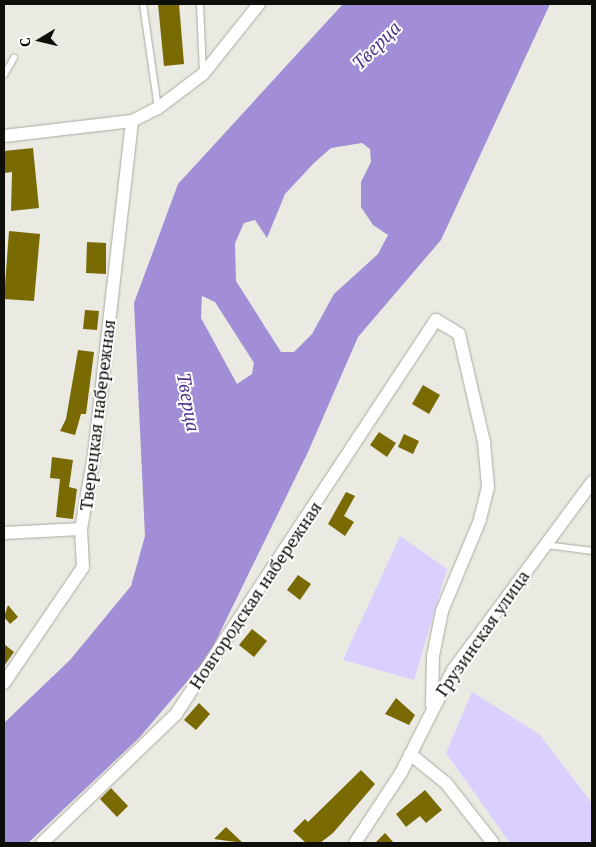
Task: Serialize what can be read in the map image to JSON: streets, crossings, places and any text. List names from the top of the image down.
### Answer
{
  "streets": {
    "street": ["Тверецкая набережная", "Новгородская набережная", "Грузинская улица"]
  },
  "crossings": [
    ["Новгородская набережная", "Грузинская улица"]
  ],
  "water": ["Тверца"],
  "north": "left"
}
